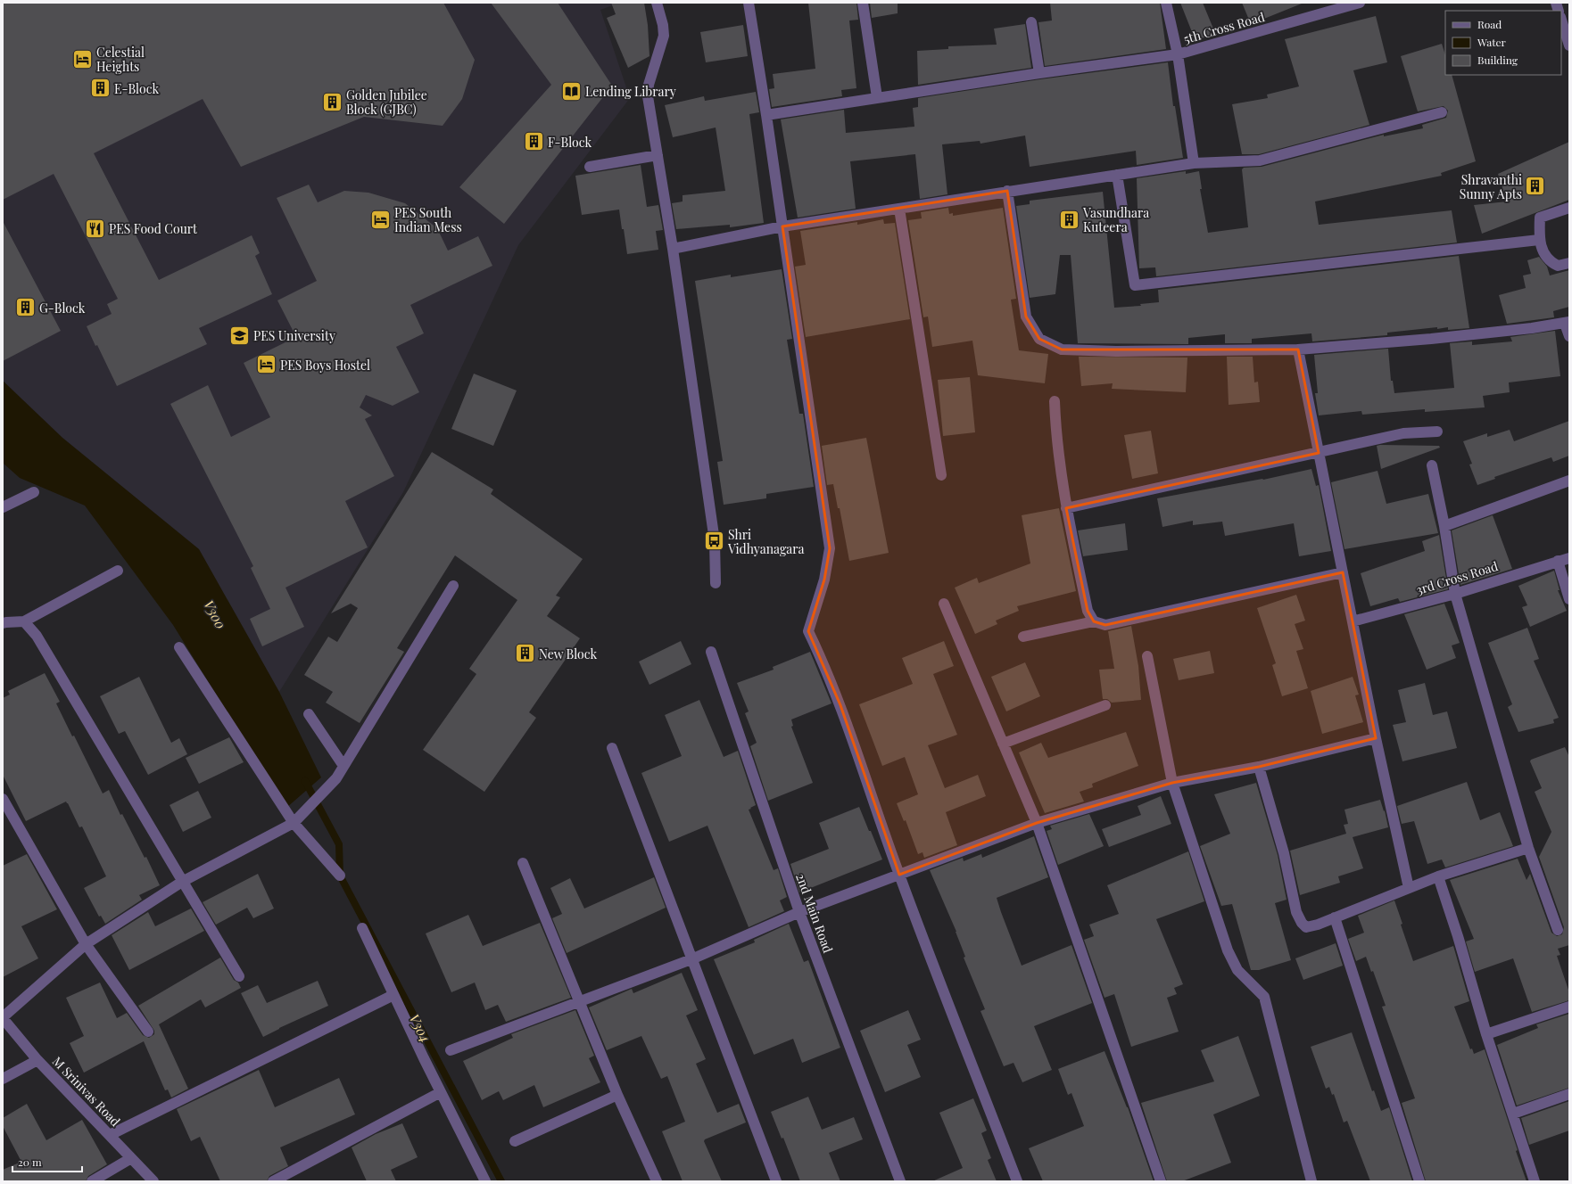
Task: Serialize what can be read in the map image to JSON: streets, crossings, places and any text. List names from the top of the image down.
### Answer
{
  "streets": {
    "street": [
      "5th Cross Road",
      "3rd Cross Road",
      "2nd Main Road",
      "M Srinivas Road"
    ]
  },
  "water": ["V300", "V304"],
  "places": {
    "hotel": ["Celestial Heights", "PES South Indian Mess", "PES Boys Hostel"],
    "building": [
      "E-Block",
      "Golden Jubilee Block (GJBC)",
      "F-Block",
      "Shravanthi Sunny Apts",
      "Vasundhara Kuteera",
      "G-Block",
      "New Block"
    ],
    "library": ["Lending Library"],
    "restaurant": ["PES Food Court"],
    "school or university": ["PES University"],
    "bus stop": ["Shri Vidhyanagara"]
  },
  "legend": ["Road", "Water", "Building"],
  "scale_bar": "20 m"
}
